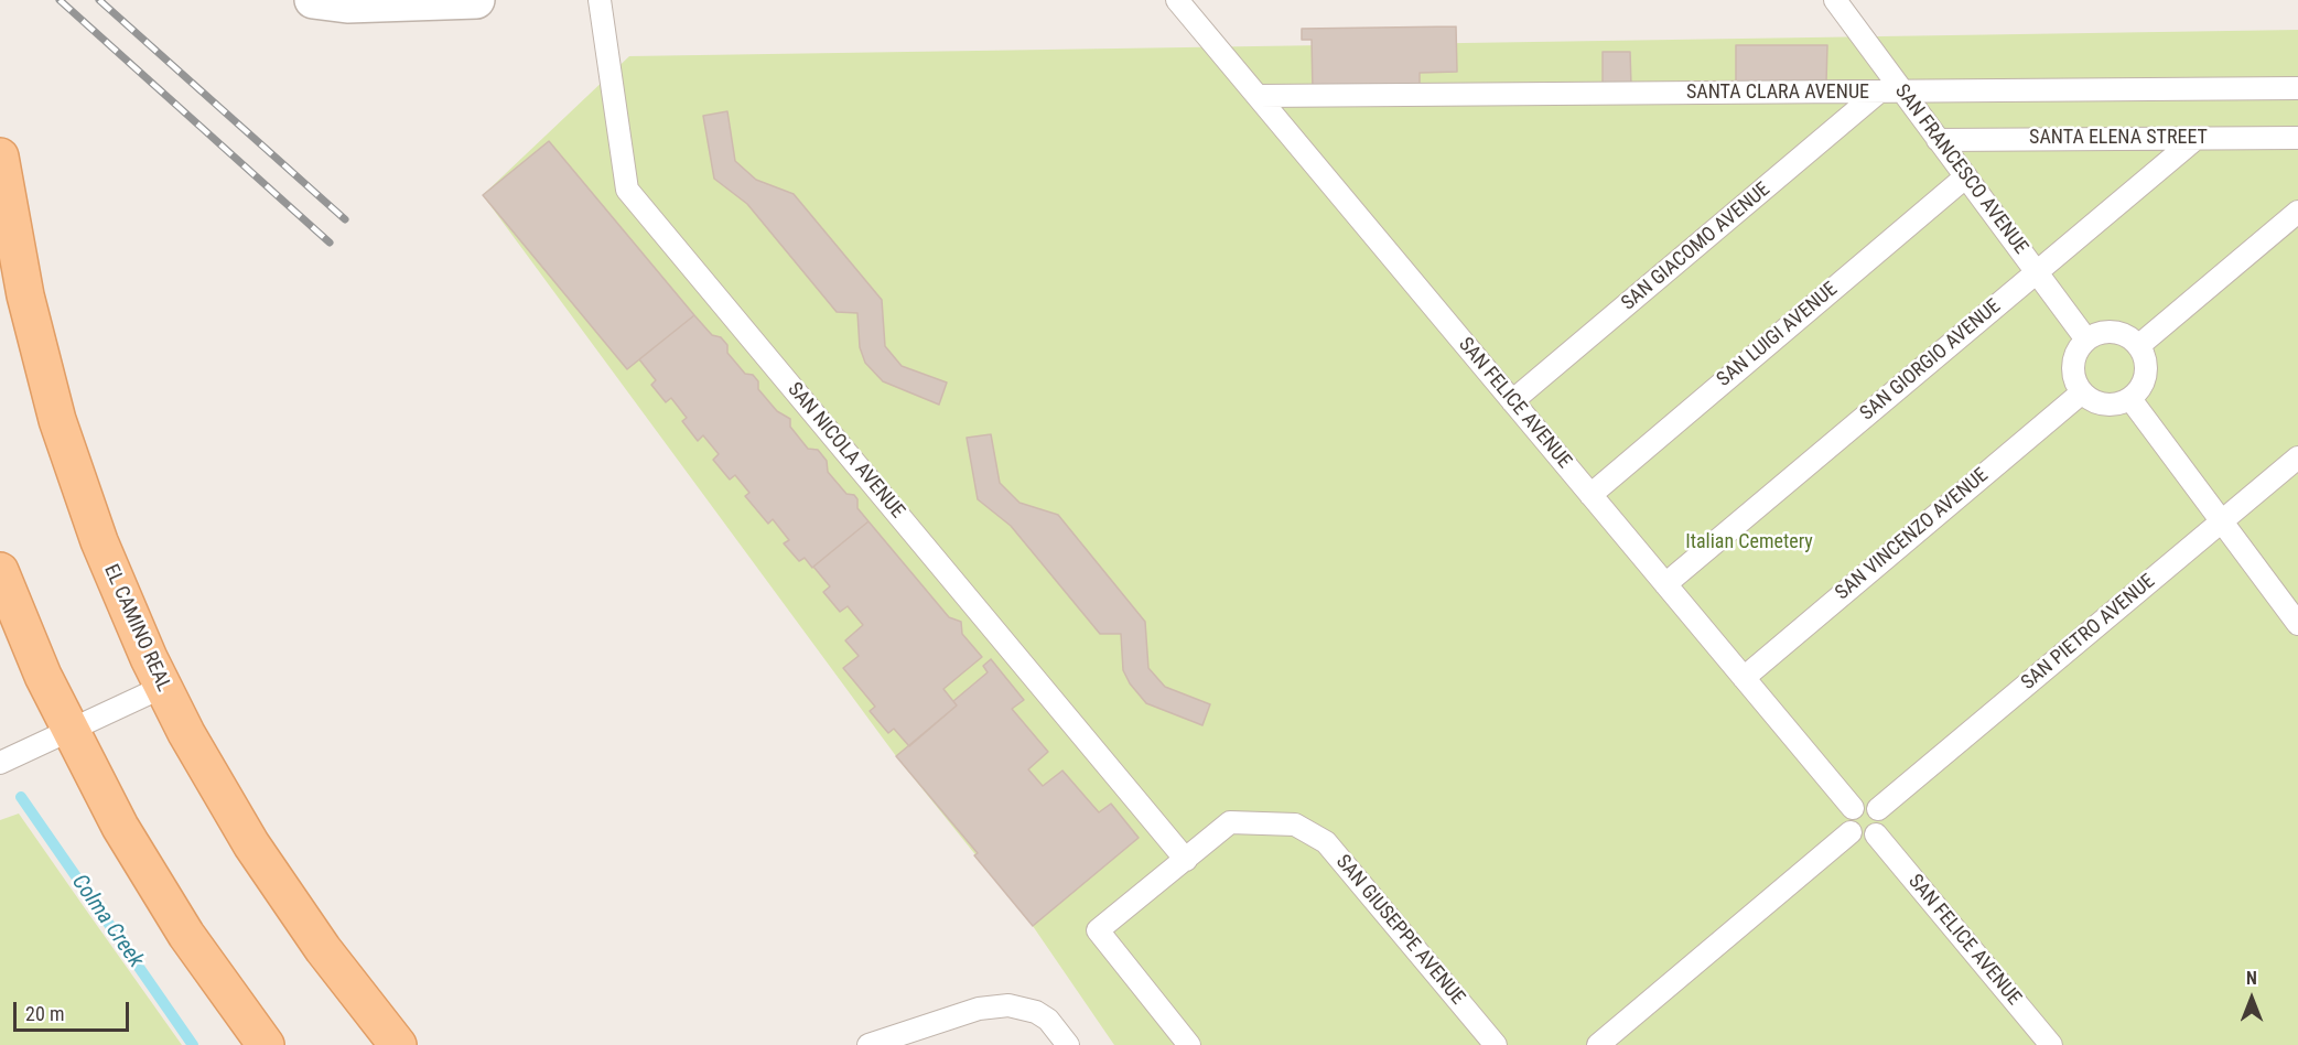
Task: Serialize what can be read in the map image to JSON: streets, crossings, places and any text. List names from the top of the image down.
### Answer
{
  "streets": {
    "main road": ["EL CAMINO REAL"],
    "lane": [
      "SANTA CLARA AVENUE",
      "SANTA ELENA STREET",
      "SAN FRANCESCO AVENUE",
      "SAN GIACOMO AVENUE",
      "SAN LUIGI AVENUE",
      "SAN GIORGIO AVENUE",
      "SAN FELICE AVENUE",
      "SAN NICOLA AVENUE",
      "SAN VINCENZO AVENUE",
      "SAN PIETRO AVENUE",
      "SAN GIUSEPPE AVENUE"
    ]
  },
  "crossings": [
    ["SANTA CLARA AVENUE", "SAN FRANCESCO AVENUE"],
    ["SANTA CLARA AVENUE", "SAN GIACOMO AVENUE"],
    ["SANTA CLARA AVENUE", "SAN FELICE AVENUE"],
    ["SANTA ELENA STREET", "SAN FRANCESCO AVENUE"],
    ["SANTA ELENA STREET", "SAN GIORGIO AVENUE"],
    ["SAN FRANCESCO AVENUE", "SAN LUIGI AVENUE"],
    ["SAN FRANCESCO AVENUE", "SAN GIORGIO AVENUE"],
    ["SAN FRANCESCO AVENUE", "SAN VINCENZO AVENUE"],
    ["SAN GIACOMO AVENUE", "SAN FELICE AVENUE"],
    ["SAN LUIGI AVENUE", "SAN FELICE AVENUE"],
    ["SAN GIORGIO AVENUE", "SAN FELICE AVENUE"],
    ["SAN FELICE AVENUE", "SAN VINCENZO AVENUE"],
    ["SAN FELICE AVENUE", "SAN PIETRO AVENUE"],
    ["SAN NICOLA AVENUE", "SAN GIUSEPPE AVENUE"]
  ],
  "water": ["Colma Creek"],
  "parks": ["Italian Cemetery"],
  "scale_bar": "20 m",
  "north": "top"
}
